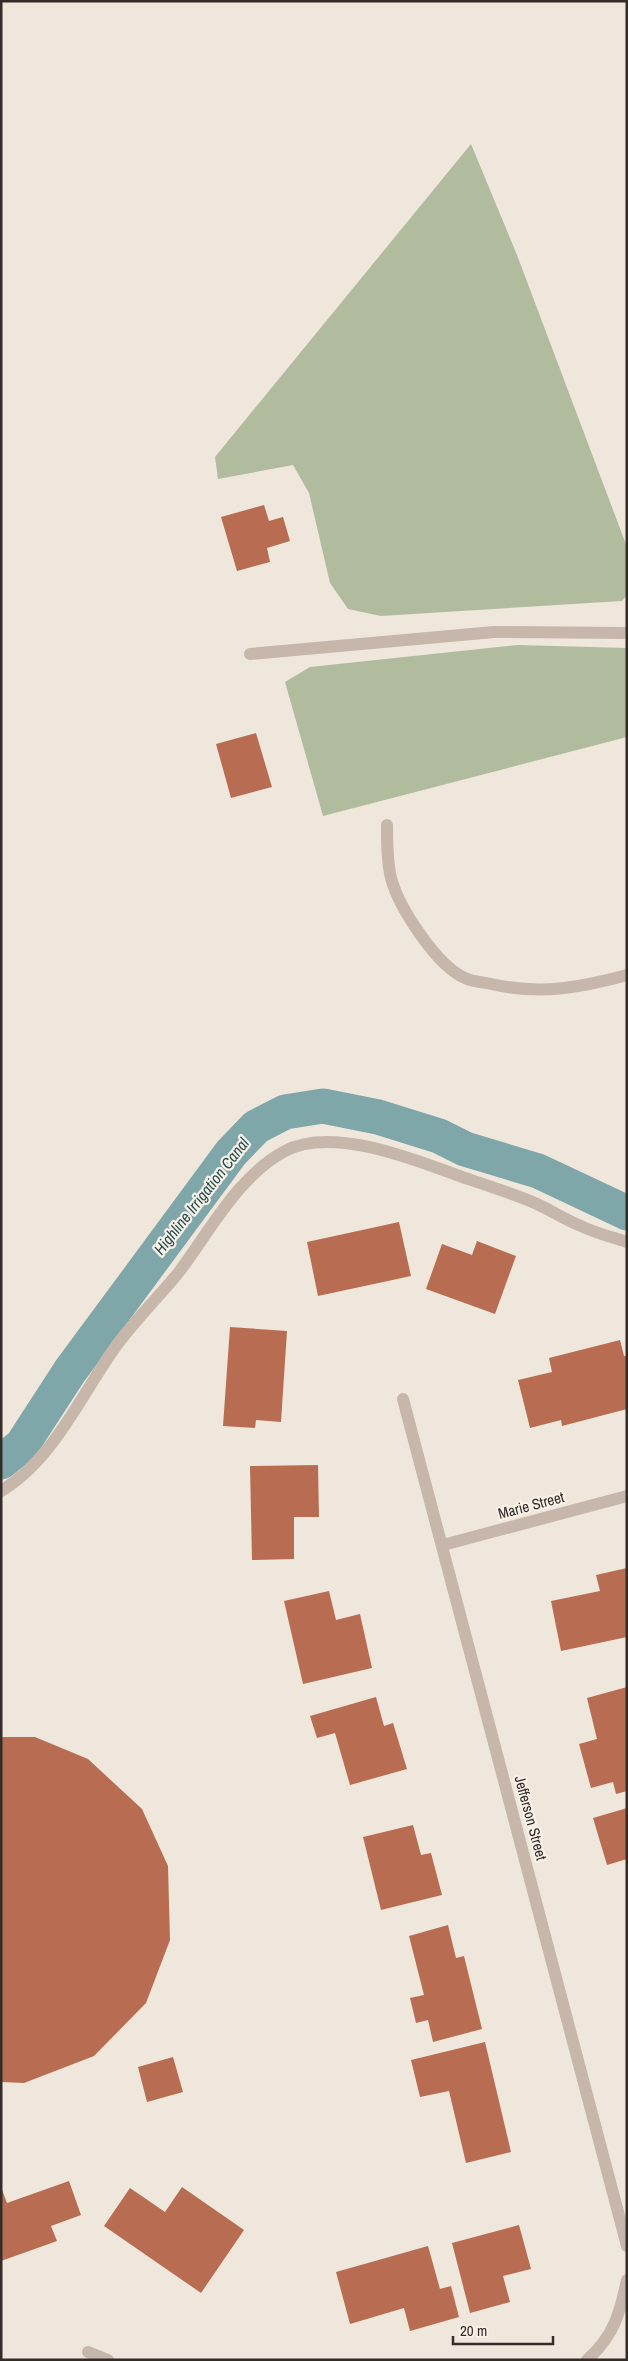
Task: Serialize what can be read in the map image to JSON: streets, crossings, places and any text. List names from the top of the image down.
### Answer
{
  "streets": {
    "street": ["Marie Street", "Jefferson Street"]
  },
  "crossings": [
    ["Marie Street", "Jefferson Street"]
  ],
  "water": ["Highline Irrigation Canal"],
  "scale_bar": "20 m"
}
